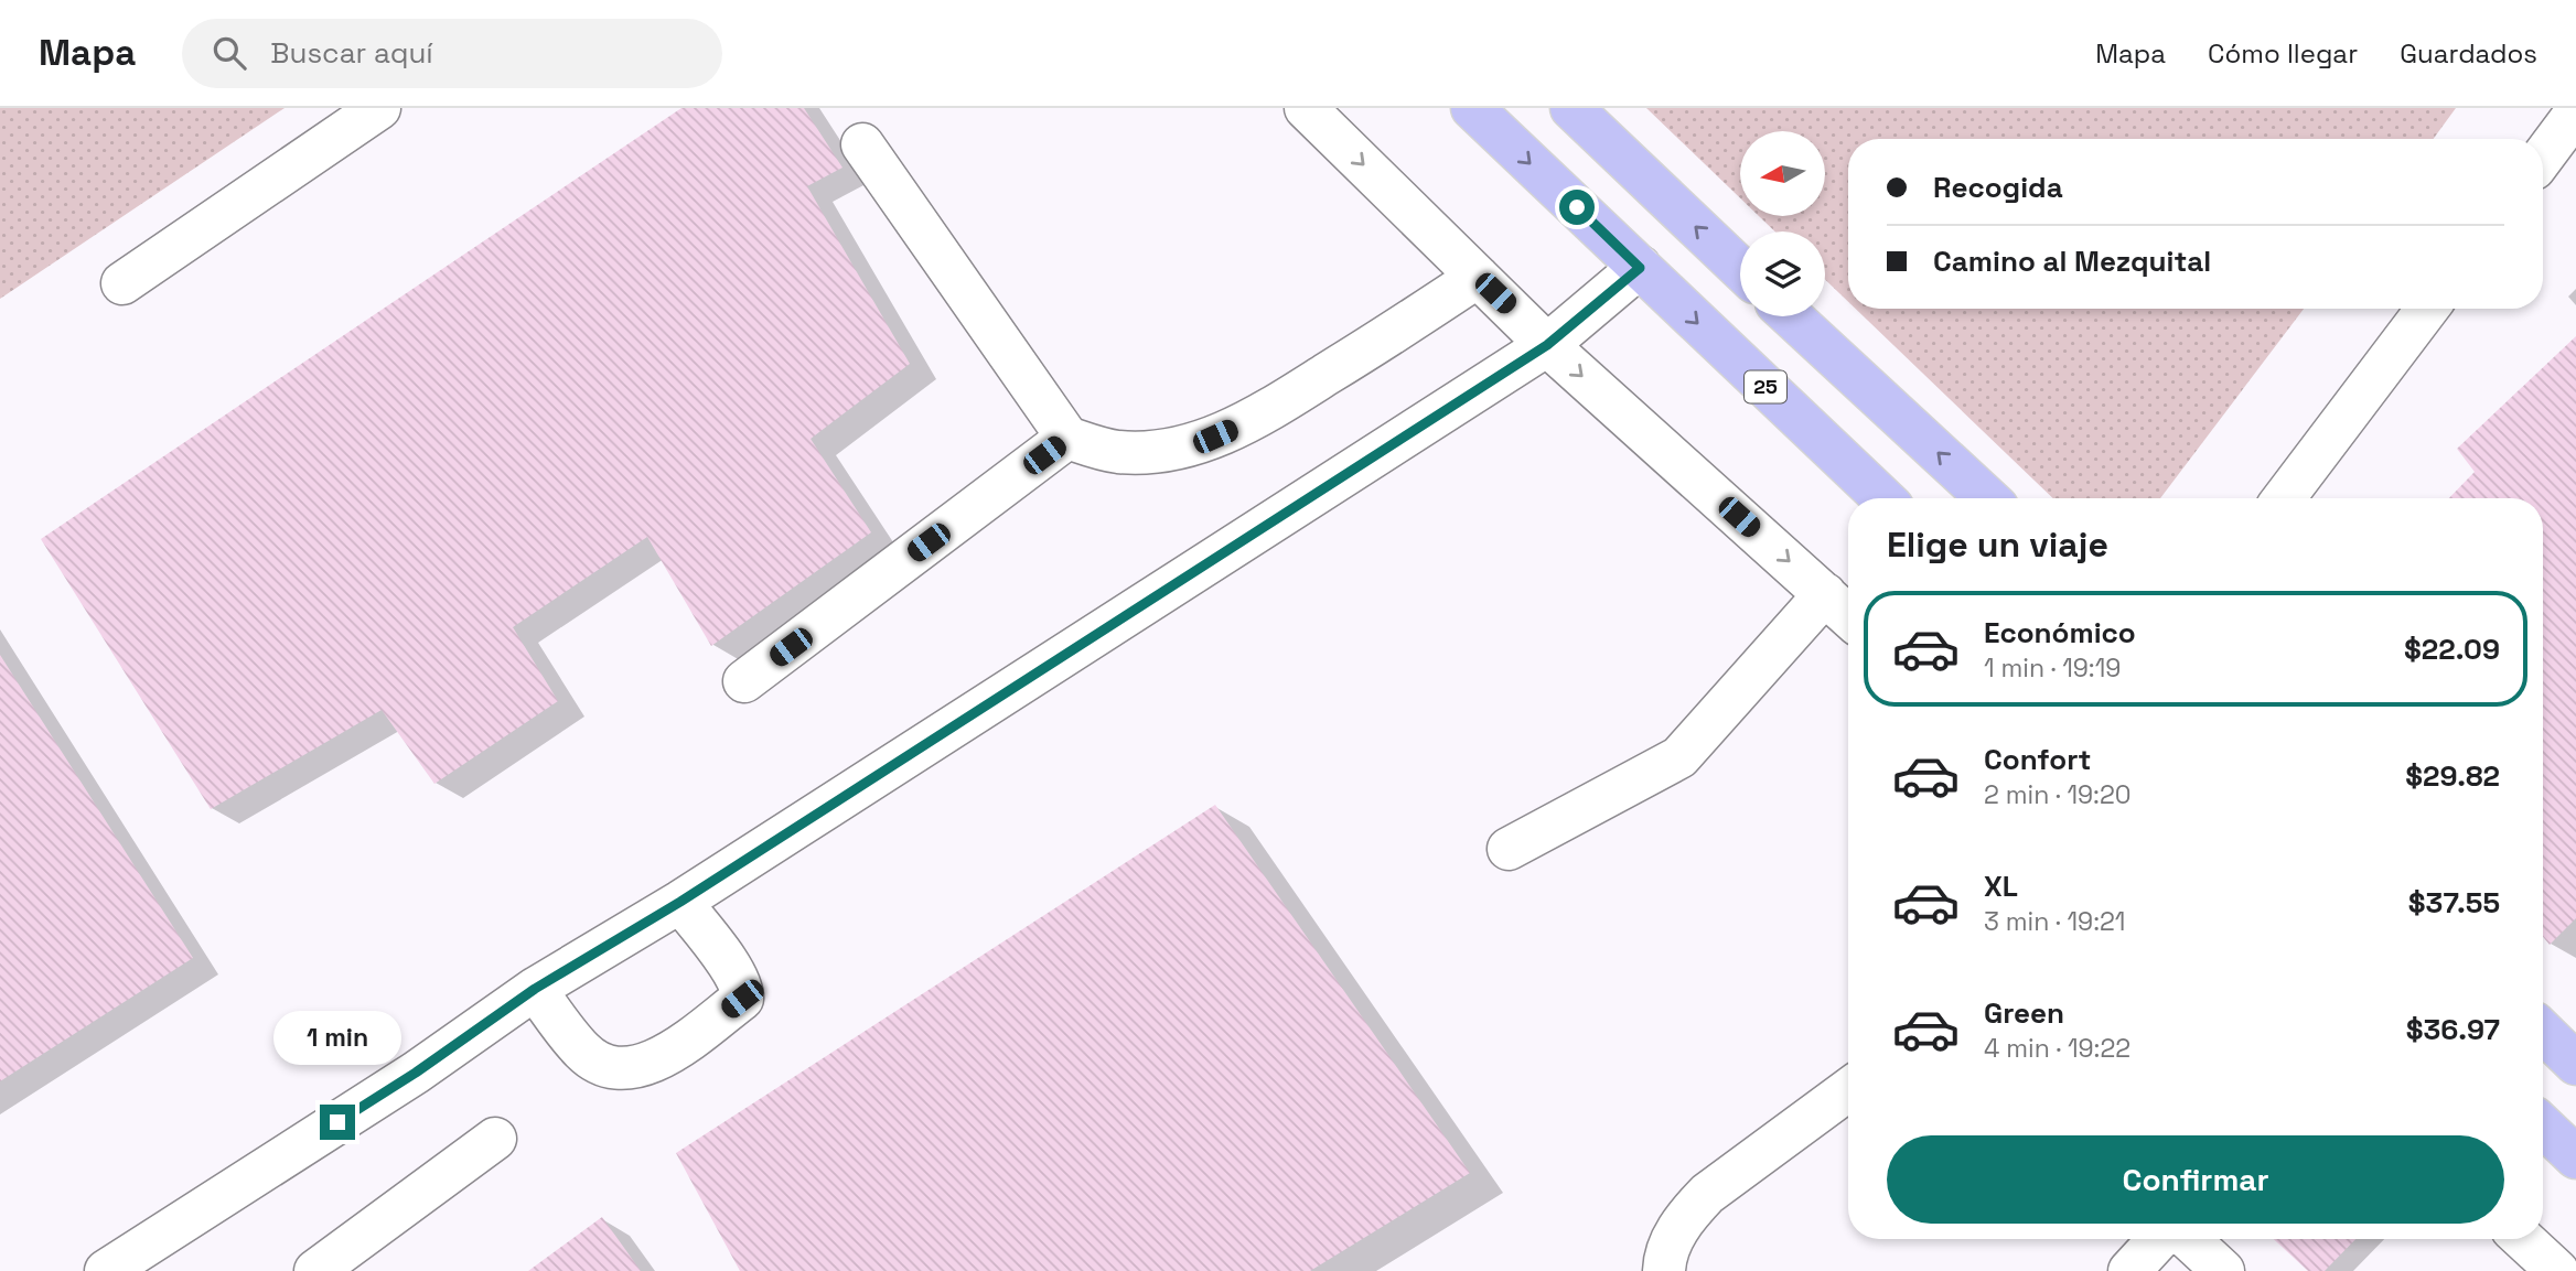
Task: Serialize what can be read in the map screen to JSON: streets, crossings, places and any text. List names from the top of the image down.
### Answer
{
  "streets": {
    "main road": ["25"]
  },
  "north": "left",
  "page": {
    "header": "Mapa",
    "search": "Buscar aquí",
    "nav": ["Mapa", "Cómo llegar", "Guardados"],
    "banner": ["Recogida", "Camino al Mezquital"],
    "heading": "Elige un viaje",
    "list": [
      {
        "name": "Económico",
        "note": "1 min · 19:19",
        "value": "$22.09"
      },
      {
        "name": "Confort",
        "note": "2 min · 19:20",
        "value": "$29.82"
      },
      {
        "name": "XL",
        "note": "3 min · 19:21",
        "value": "$37.55"
      },
      {
        "name": "Green",
        "note": "4 min · 19:22",
        "value": "$36.97"
      }
    ],
    "bubble": "1 min",
    "buttons": "Confirmar"
  }
}
